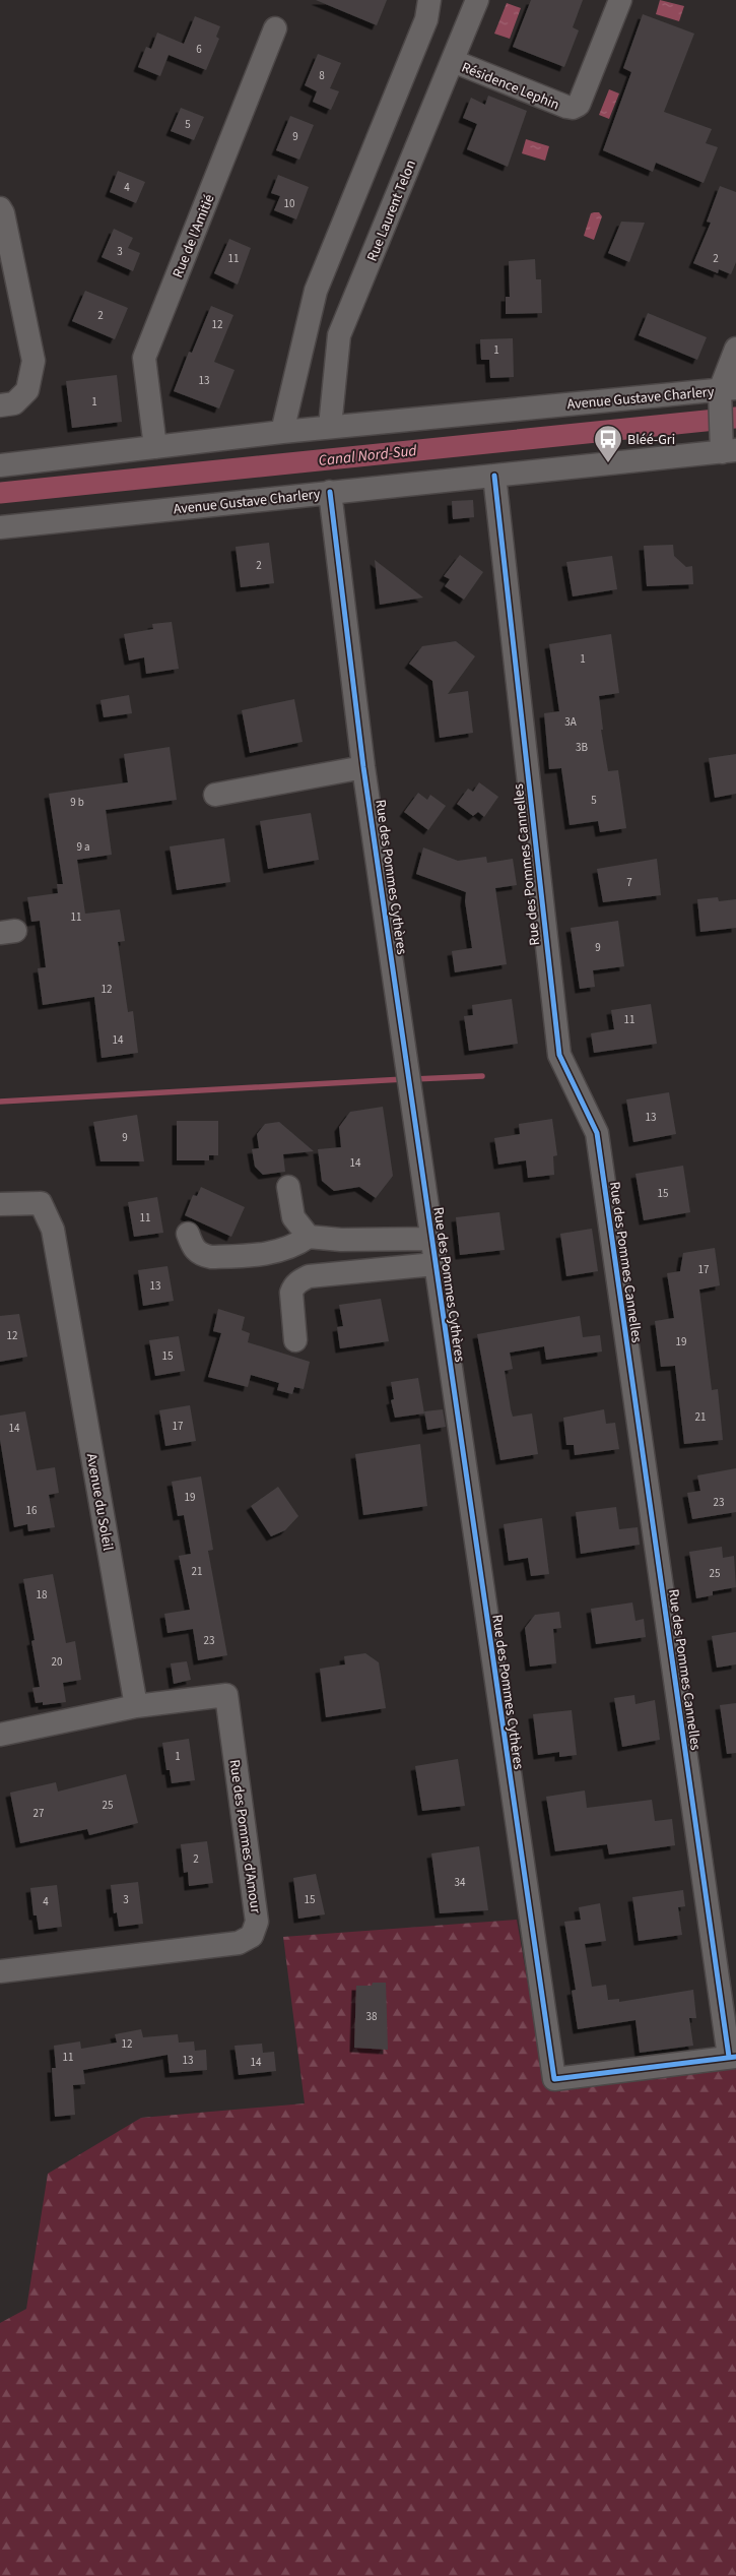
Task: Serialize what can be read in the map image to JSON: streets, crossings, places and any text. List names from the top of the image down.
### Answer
{
  "streets": {
    "street": [
      "Résidence Lephin",
      "Rue Laurent Telon",
      "Rue de l'Amitié",
      "Avenue Gustave Charlery",
      "Rue des Pommes Cannelles",
      "Rue des Pommes Cythères",
      "Avenue du Soleil",
      "Rue des Pommes d'Amour"
    ]
  },
  "crossings": [
    ["Résidence Lephin", "Rue Laurent Telon"],
    ["Rue Laurent Telon", "Avenue Gustave Charlery"],
    ["Rue de l'Amitié", "Avenue Gustave Charlery"],
    ["Avenue Gustave Charlery", "Rue des Pommes Cannelles"],
    ["Avenue Gustave Charlery", "Rue des Pommes Cythères"],
    ["Rue des Pommes Cannelles", "Rue des Pommes Cythères"],
    ["Avenue du Soleil", "Rue des Pommes d'Amour"]
  ],
  "water": ["Canal Nord-Sud"],
  "places": {
    "bus stop": ["Bléé-Gri"]
  },
  "house_numbers": [
    "6",
    "8",
    "5",
    "9",
    "4",
    "10",
    "3",
    "11",
    "2",
    "2",
    "12",
    "1",
    "13",
    "1",
    "2",
    "1",
    "3A",
    "3B",
    "5",
    "9 b",
    "9 a",
    "7",
    "11",
    "9",
    "12",
    "11",
    "14",
    "13",
    "9",
    "14",
    "15",
    "11",
    "17",
    "13",
    "12",
    "19",
    "15",
    "21",
    "17",
    "14",
    "19",
    "23",
    "16",
    "21",
    "25",
    "18",
    "23",
    "20",
    "1",
    "25",
    "27",
    "2",
    "34",
    "3",
    "15",
    "4",
    "38",
    "12",
    "11",
    "13",
    "14"
  ]
}
